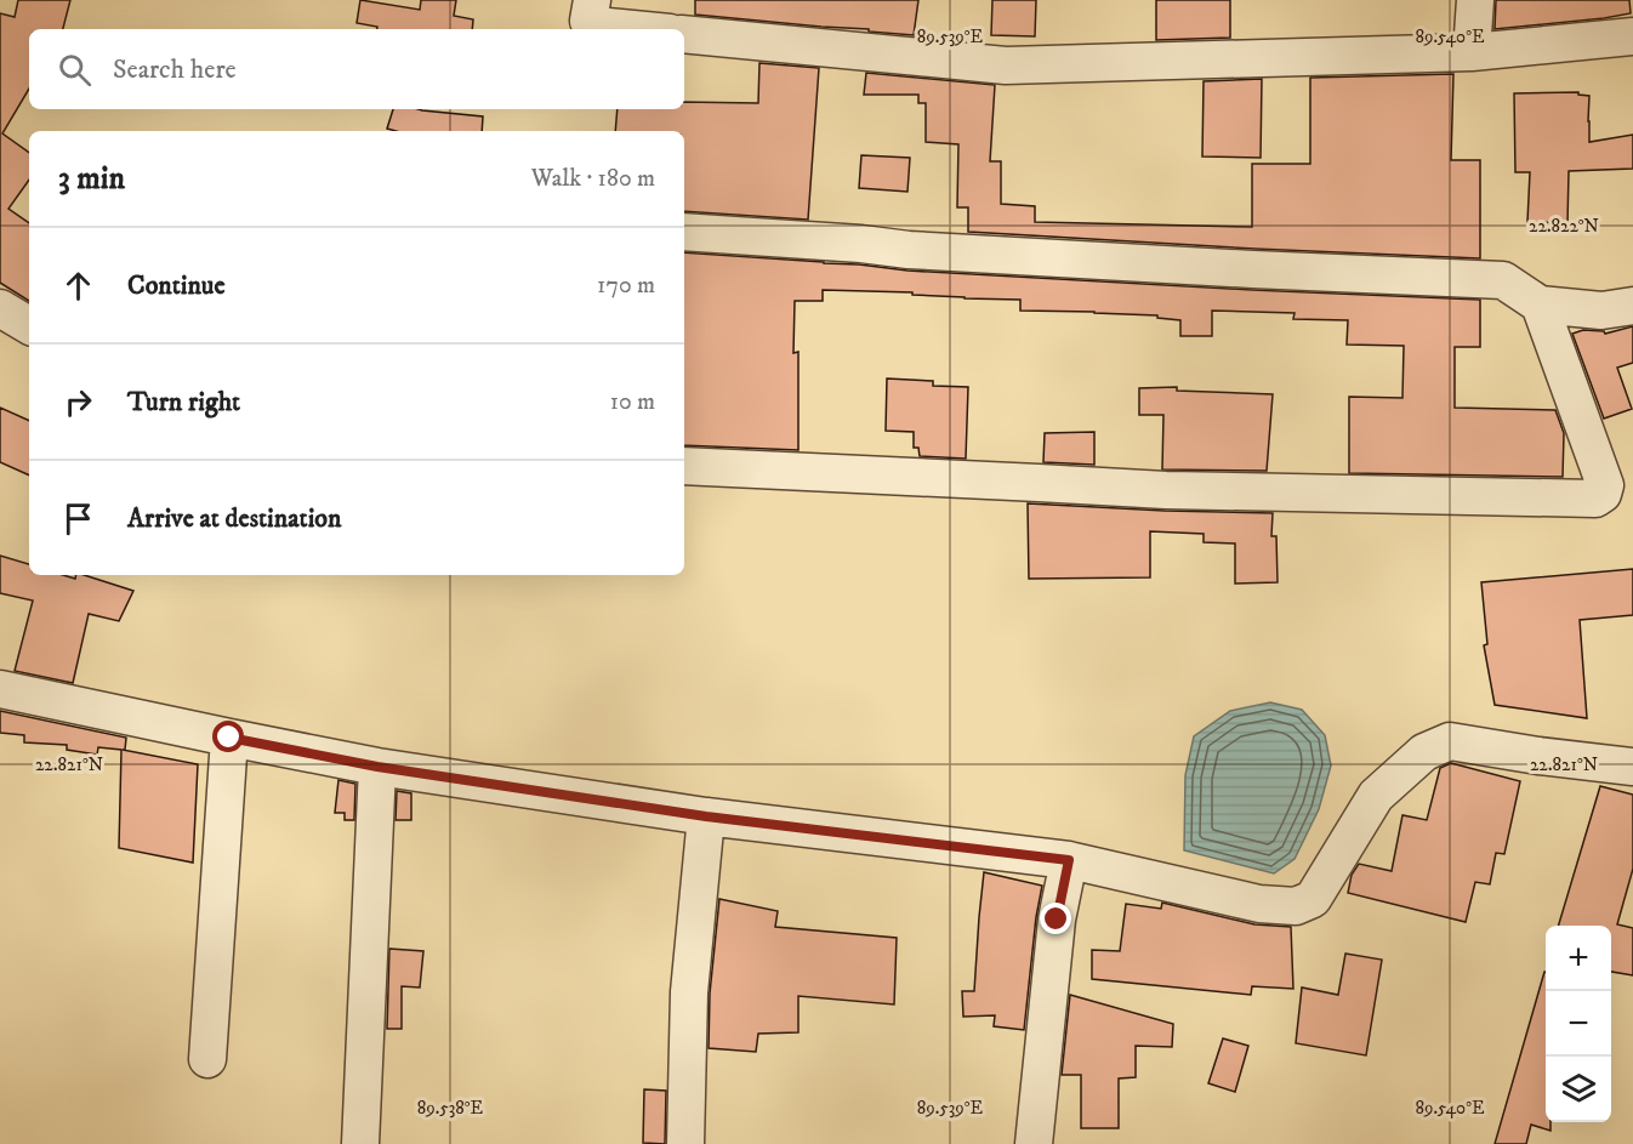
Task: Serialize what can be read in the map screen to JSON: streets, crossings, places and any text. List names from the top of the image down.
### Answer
{
  "page": {
    "search": "Search here",
    "heading": ["3 min", "Walk · 180 m"],
    "list": [
      ["Continue", "170 m"],
      ["Turn right", "10 m"],
      "Arrive at destination"
    ],
    "map_buttons": ["+", "−"]
  },
  "coordinates": [
    "89.539°E",
    "89.540°E",
    "22.822°N",
    "22.821°N",
    "89.538°E"
  ]
}
